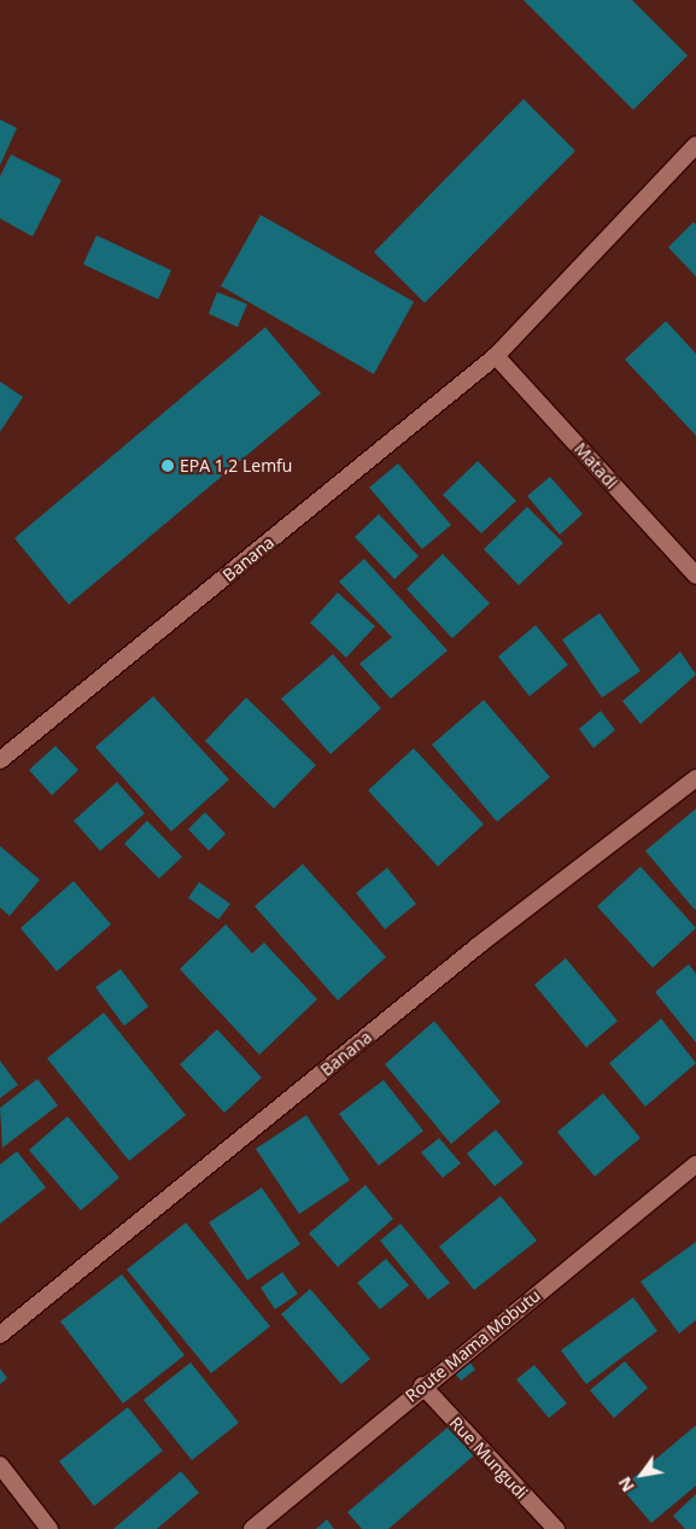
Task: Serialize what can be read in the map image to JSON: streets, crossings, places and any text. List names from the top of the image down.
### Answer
{
  "streets": {
    "street": [
      "Matadi",
      "Banana",
      "Route Mama Mobutu",
      "Rue Mungudi"
    ]
  },
  "crossings": [
    ["Matadi", "Banana"],
    ["Route Mama Mobutu", "Rue Mungudi"]
  ],
  "places": ["EPA 1,2 Lemfu"],
  "north": "bottom left"
}
